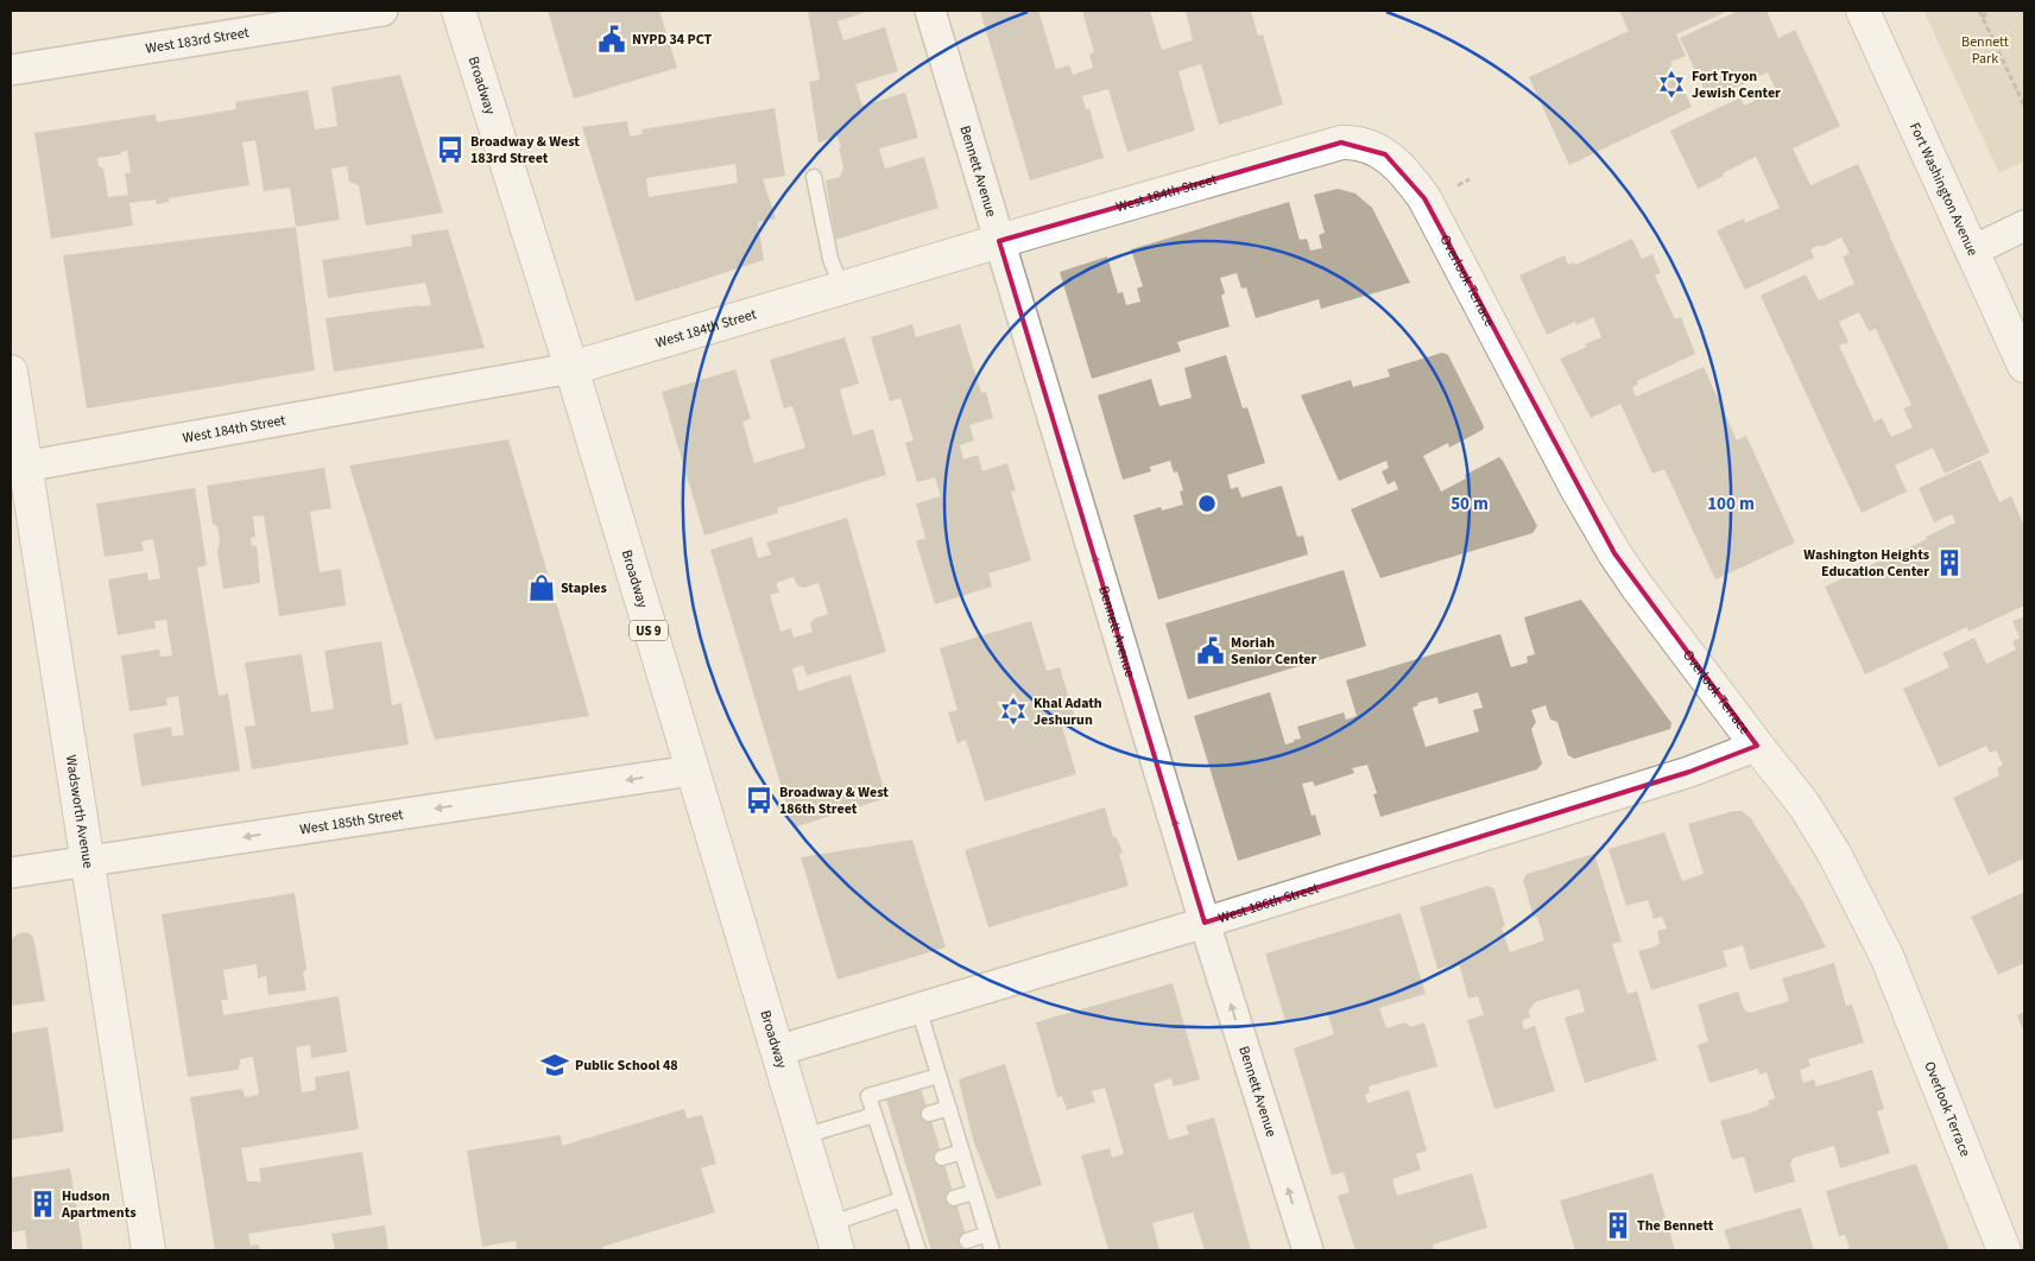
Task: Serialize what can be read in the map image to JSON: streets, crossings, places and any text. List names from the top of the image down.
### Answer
{
  "streets": {
    "street": [
      "West 183rd Street",
      "Broadway",
      "Bennett Avenue",
      "Fort Washington Avenue",
      "West 184th Street",
      "Overlook Terrace",
      "US 9",
      "Wadsworth Avenue",
      "West 185th Street",
      "West 186th Street"
    ]
  },
  "crossings": [
    ["Broadway", "West 184th Street"],
    ["Broadway", "West 185th Street"],
    ["Broadway", "West 186th Street"],
    ["Bennett Avenue", "West 184th Street"],
    ["Bennett Avenue", "West 186th Street"],
    ["West 184th Street", "Overlook Terrace"],
    ["West 184th Street", "Wadsworth Avenue"],
    ["Overlook Terrace", "West 186th Street"],
    ["Wadsworth Avenue", "West 185th Street"]
  ],
  "one_way": ["Bennett Avenue", "West 185th Street"],
  "parks": ["Bennett Park"],
  "places": {
    "public building": ["NYPD 34 PCT", "Moriah Senior Center"],
    "synagogue": ["Fort Tryon Jewish Center", "Khal Adath Jeshurun"],
    "bus stop": ["Broadway & West 183rd Street", "Broadway & West 186th Street"],
    "building": ["Washington Heights Education Center", "Hudson Apartments", "The Bennett"],
    "shop": ["Staples"],
    "school or university": ["Public School 48"]
  },
  "rings": ["50 m", "100 m"]
}
